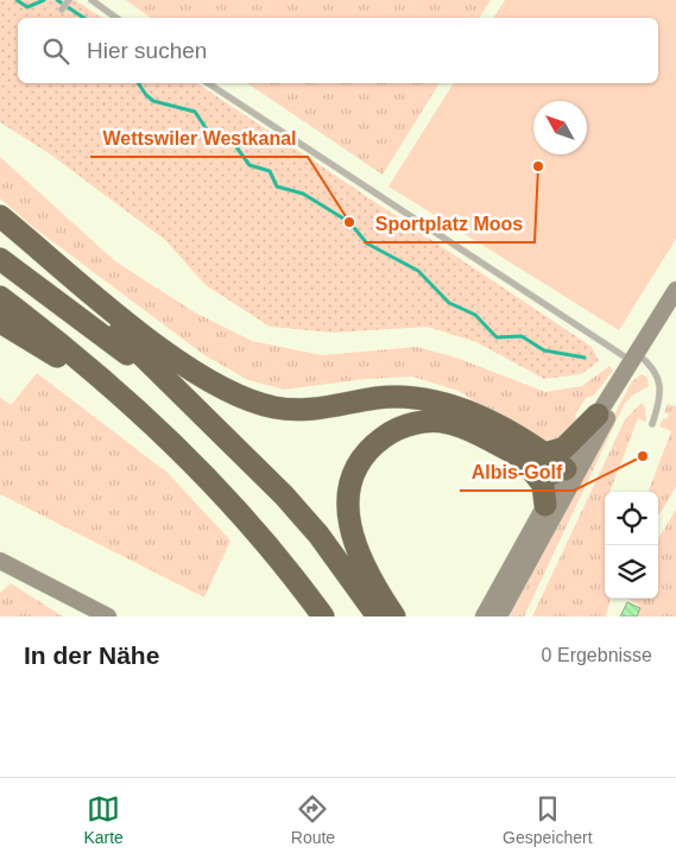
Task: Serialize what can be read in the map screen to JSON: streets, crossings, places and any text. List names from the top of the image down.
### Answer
{
  "places": ["Sportplatz Moos", "Wettswiler Westkanal", "Albis-Golf"],
  "north": "top left",
  "page": {
    "search": "Hier suchen",
    "heading": ["In der Nähe", "0 Ergebnisse"],
    "nav": ["Karte", "Route", "Gespeichert"]
  }
}
